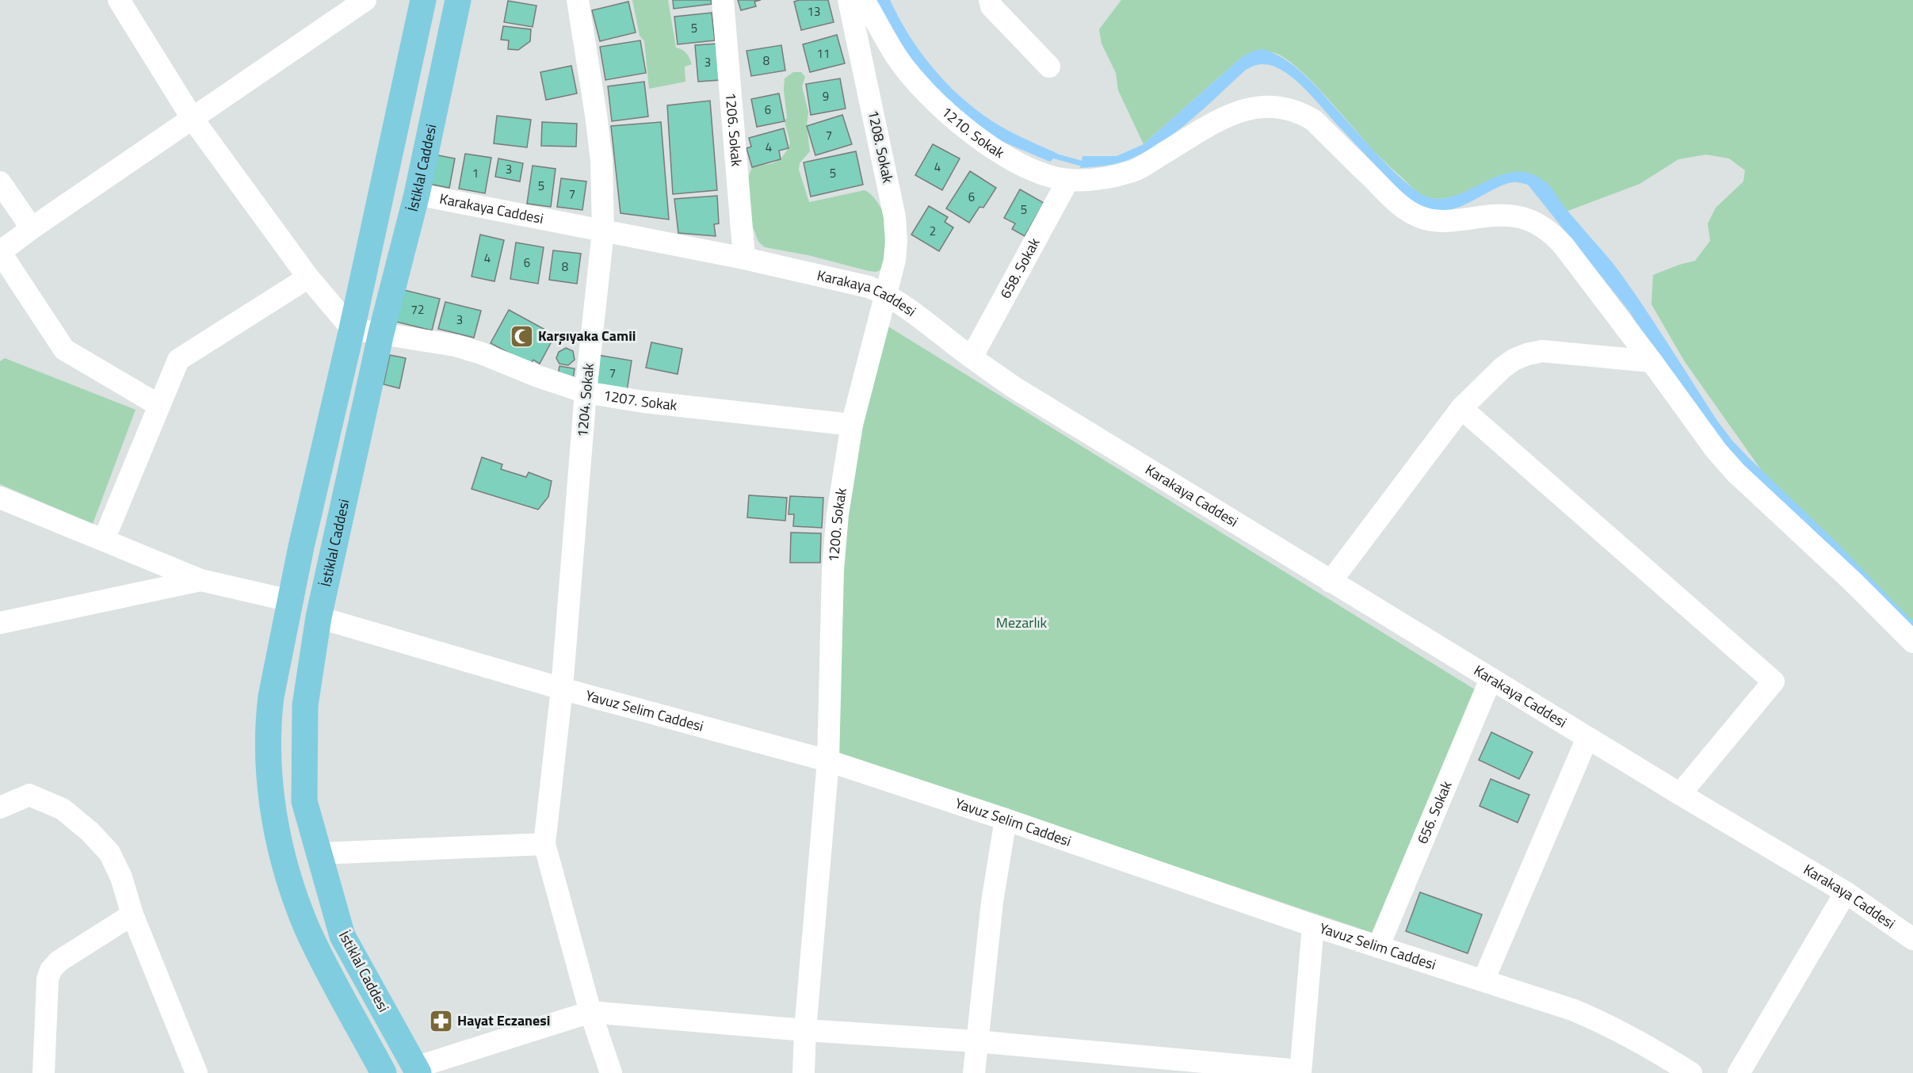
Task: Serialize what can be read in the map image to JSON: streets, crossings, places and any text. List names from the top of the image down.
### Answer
{
  "streets": {
    "main road": ["İstiklal Caddesi"],
    "street": [
      "1206. Sokak",
      "1210. Sokak",
      "1208. Sokak",
      "Karakaya Caddesi",
      "658. Sokak",
      "1204. Sokak",
      "1207. Sokak",
      "1200. Sokak",
      "Yavuz Selim Caddesi",
      "656. Sokak"
    ]
  },
  "crossings": [
    ["1206. Sokak", "Karakaya Caddesi"],
    ["1210. Sokak", "658. Sokak"],
    ["1208. Sokak", "Karakaya Caddesi"],
    ["1208. Sokak", "1200. Sokak"],
    ["İstiklal Caddesi", "Karakaya Caddesi"],
    ["İstiklal Caddesi", "1207. Sokak"],
    ["İstiklal Caddesi", "Yavuz Selim Caddesi"],
    ["Karakaya Caddesi", "658. Sokak"],
    ["Karakaya Caddesi", "1204. Sokak"],
    ["Karakaya Caddesi", "1200. Sokak"],
    ["Karakaya Caddesi", "656. Sokak"],
    ["1204. Sokak", "1207. Sokak"],
    ["1204. Sokak", "Yavuz Selim Caddesi"],
    ["1207. Sokak", "1200. Sokak"],
    ["1200. Sokak", "Yavuz Selim Caddesi"],
    ["Yavuz Selim Caddesi", "656. Sokak"]
  ],
  "parks": ["Mezarlık"],
  "places": {
    "mosque": ["Karşıyaka Camii"],
    "pharmacy": ["Hayat Eczanesi"]
  },
  "house_numbers": [
    "13",
    "5",
    "11",
    "8",
    "3",
    "9",
    "6",
    "7",
    "4",
    "4",
    "3",
    "1",
    "5",
    "5",
    "7",
    "6",
    "5",
    "2",
    "4",
    "6",
    "8",
    "72",
    "3",
    "7"
  ]
}
